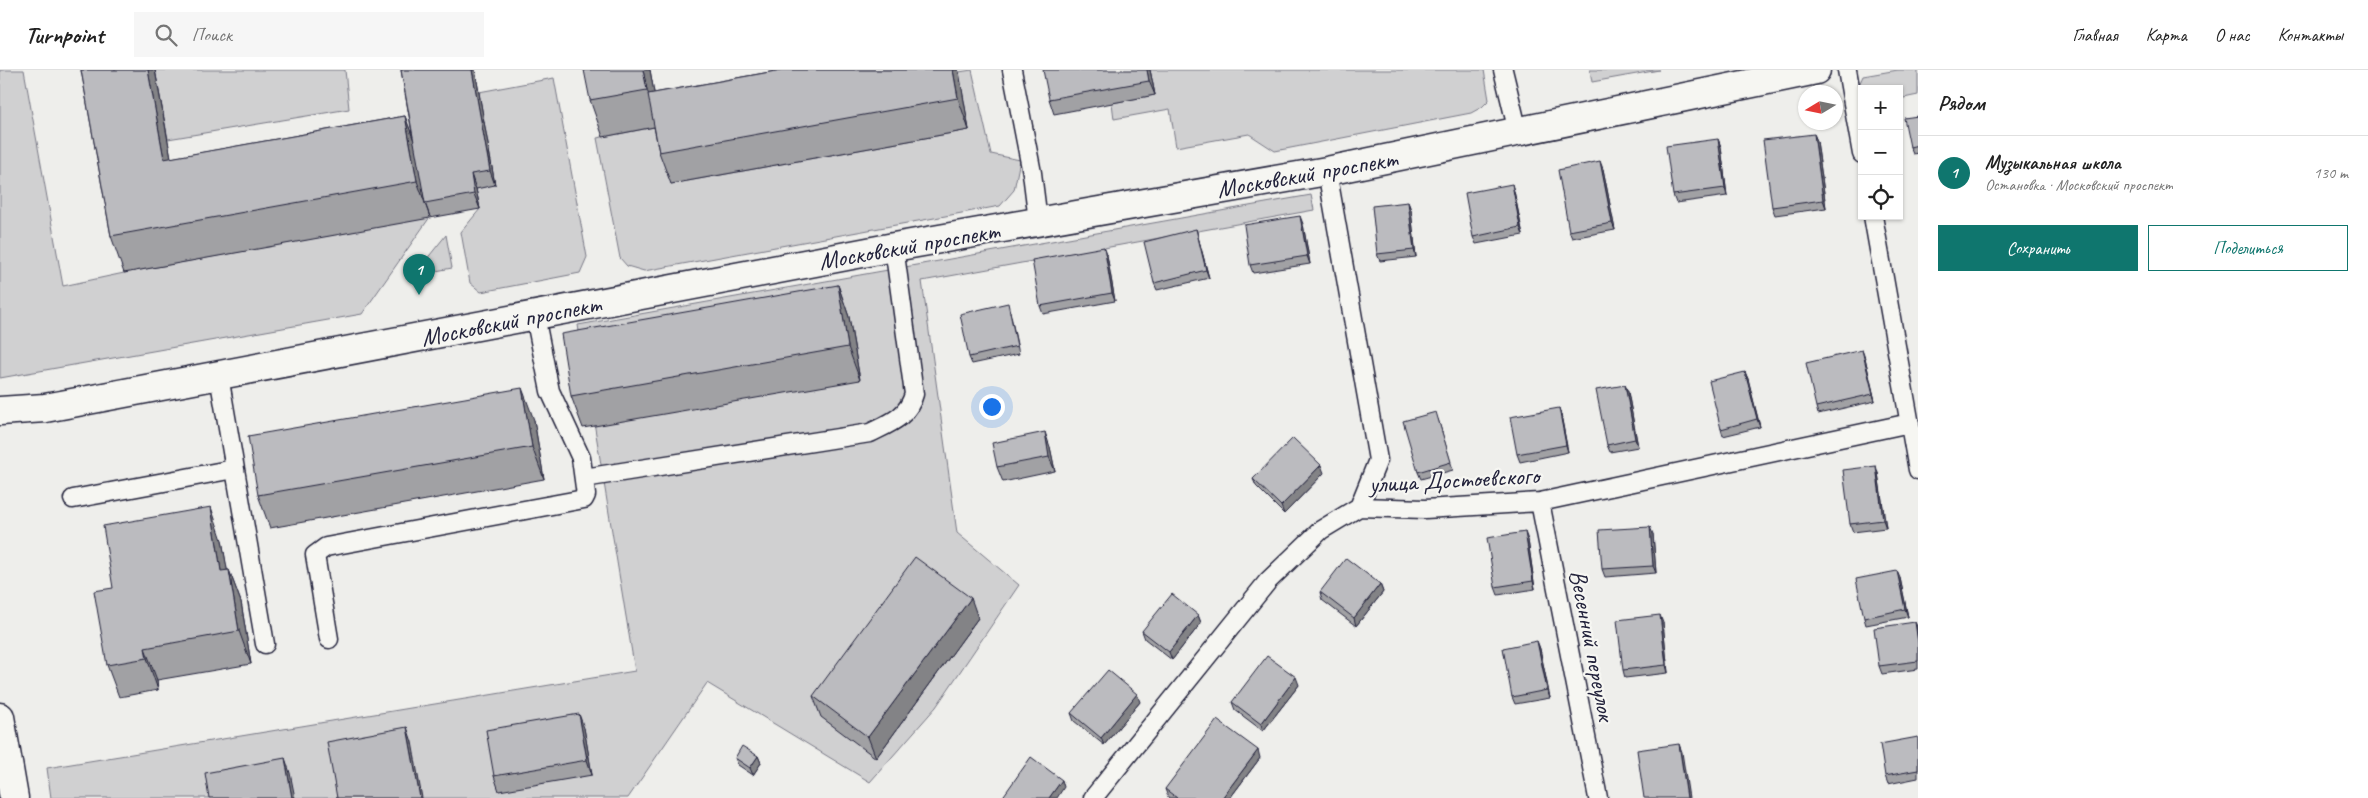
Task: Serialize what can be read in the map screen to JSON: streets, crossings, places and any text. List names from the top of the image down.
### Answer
{
  "streets": {
    "street": ["Московский проспект"],
    "lane": ["улица Достоевского", "Весенний переулок"]
  },
  "crossings": [
    ["улица Достоевского", "Весенний переулок"]
  ],
  "north": "left",
  "page": {
    "header": "Turnpoint",
    "search": "Поиск",
    "nav": [
      "Главная",
      "Карта",
      "О нас",
      "Контакты"
    ],
    "heading": "Рядом",
    "map_buttons": ["+", "−"],
    "list": [
      {
        "mark": "1",
        "name": "Музыкальная школа",
        "note": "Остановка · Московский проспект",
        "value": "130 m"
      }
    ],
    "buttons": ["Сохранить", "Поделиться"],
    "pins": "1"
  }
}
